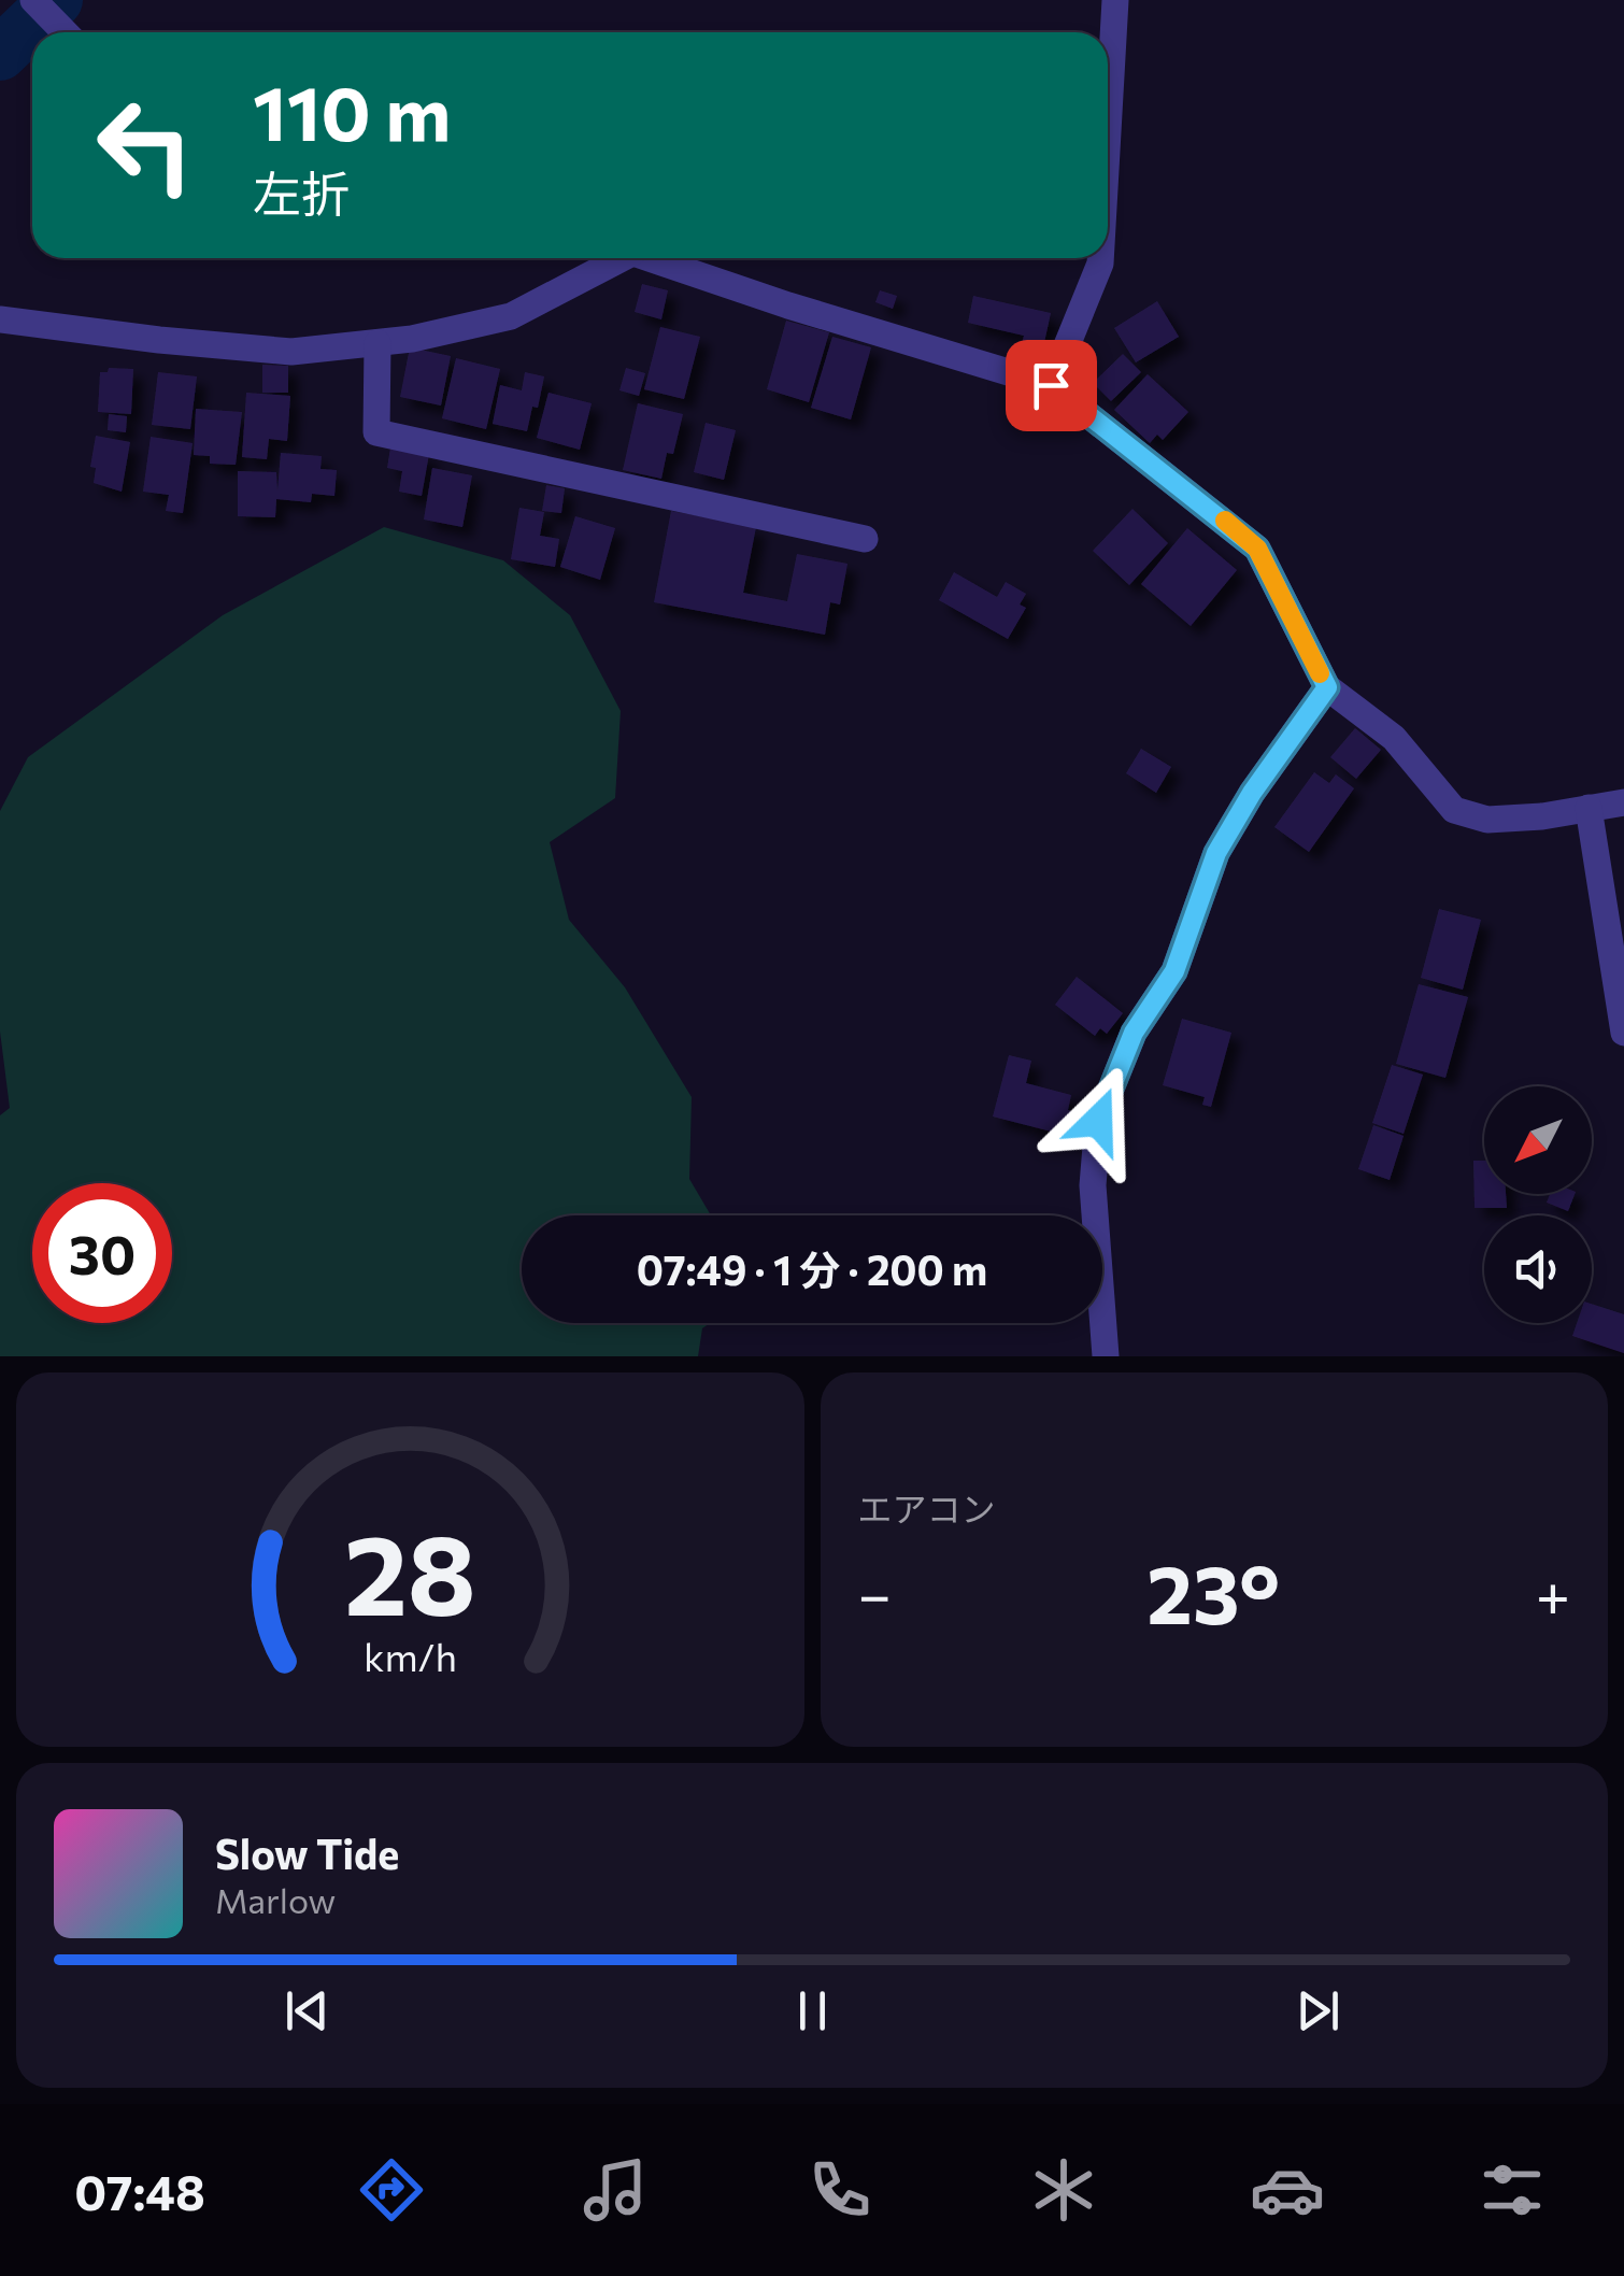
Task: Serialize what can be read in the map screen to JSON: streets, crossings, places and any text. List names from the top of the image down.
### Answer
{
  "north": "bottom left",
  "page": {
    "turn": ["110 m", "左折"],
    "limit": "30",
    "trip": "07:49 · 1 分 · 200 m",
    "tile": "エアコン",
    "heat": ["−", "23°", "+"],
    "song": ["Slow Tide", "Marlow"],
    "tabs": "07:48",
    "gauge": ["28", "km/h"]
  }
}
